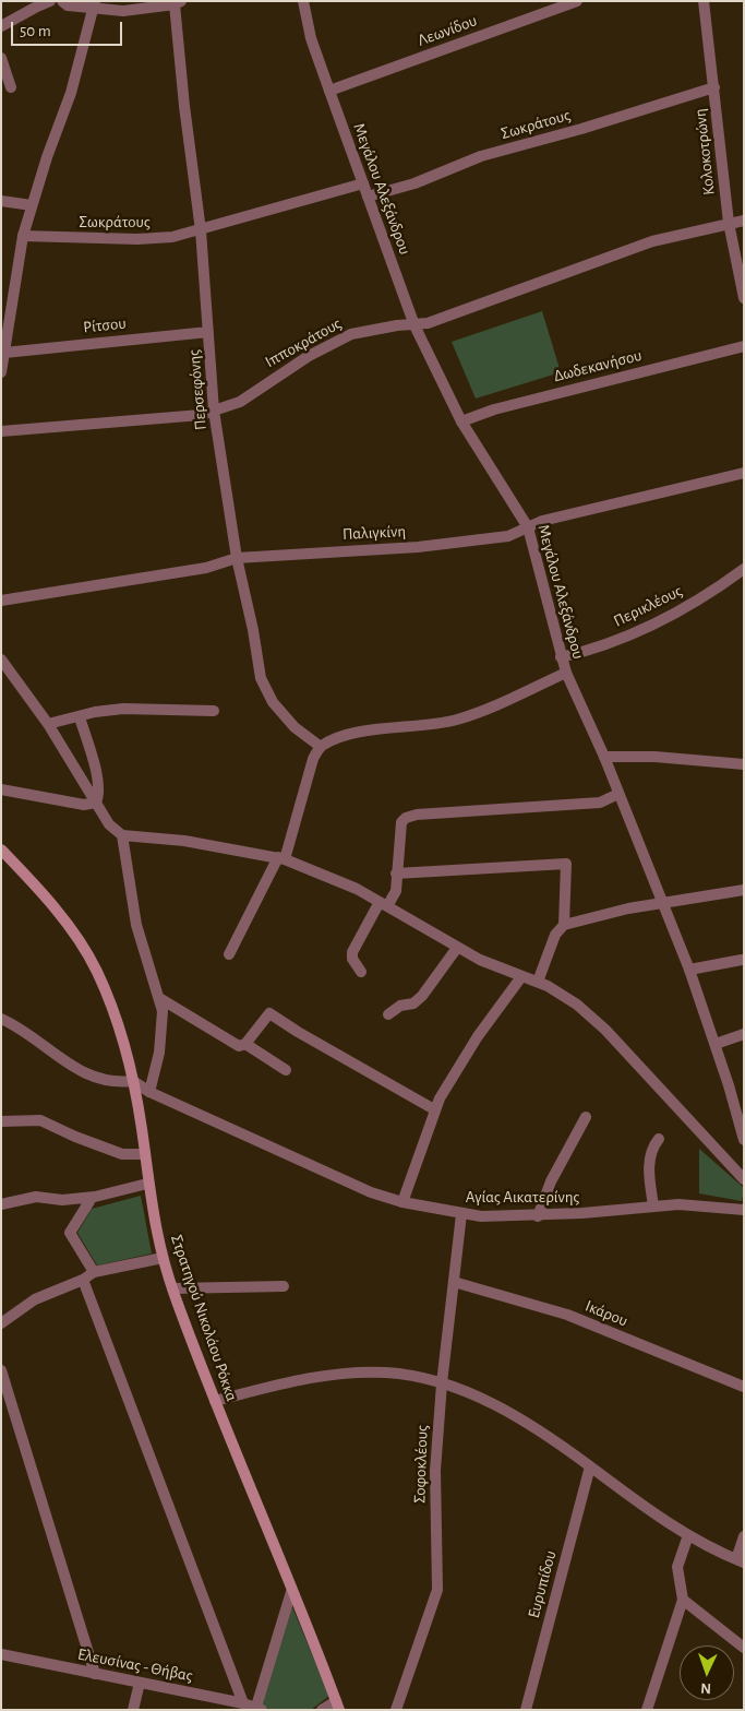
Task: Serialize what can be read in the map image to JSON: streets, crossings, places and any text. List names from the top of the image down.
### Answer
{
  "streets": {
    "main road": ["Στρατηγού Νικολάου Ρόκκα"],
    "street": [
      "Λεωνίδου",
      "Σωκράτους",
      "Κολοκοτρώνη",
      "Μεγάλου Αλεξάνδρου",
      "Ρίτσου",
      "Ιπποκράτους",
      "Δωδεκανήσου",
      "Περσεφόνης",
      "Παλιγκίνη",
      "Περικλέους",
      "Αγίας Αικατερίνης",
      "Ικάρου",
      "Σοφοκλέους",
      "Ευρυπίδου",
      "Ελευσίνας - Θήβας"
    ]
  },
  "crossings": [
    ["Λεωνίδου", "Μεγάλου Αλεξάνδρου"],
    ["Σωκράτους", "Κολοκοτρώνη"],
    ["Σωκράτους", "Μεγάλου Αλεξάνδρου"],
    ["Σωκράτους", "Περσεφόνης"],
    ["Κολοκοτρώνη", "Ιπποκράτους"],
    ["Μεγάλου Αλεξάνδρου", "Ιπποκράτους"],
    ["Μεγάλου Αλεξάνδρου", "Δωδεκανήσου"],
    ["Μεγάλου Αλεξάνδρου", "Παλιγκίνη"],
    ["Μεγάλου Αλεξάνδρου", "Περικλέους"],
    ["Ρίτσου", "Περσεφόνης"],
    ["Ιπποκράτους", "Περσεφόνης"],
    ["Περσεφόνης", "Παλιγκίνη"],
    ["Αγίας Αικατερίνης", "Στρατηγού Νικολάου Ρόκκα"],
    ["Αγίας Αικατερίνης", "Σοφοκλέους"],
    ["Ικάρου", "Σοφοκλέους"]
  ],
  "scale_bar": "50 m",
  "north": "bottom"
}
